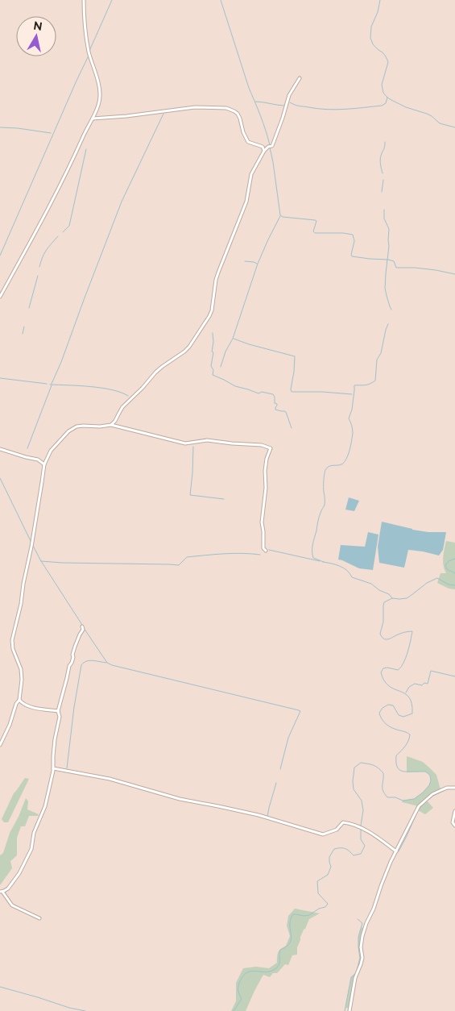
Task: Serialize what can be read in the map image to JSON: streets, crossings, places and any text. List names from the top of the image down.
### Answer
{
  "north": "top"
}
